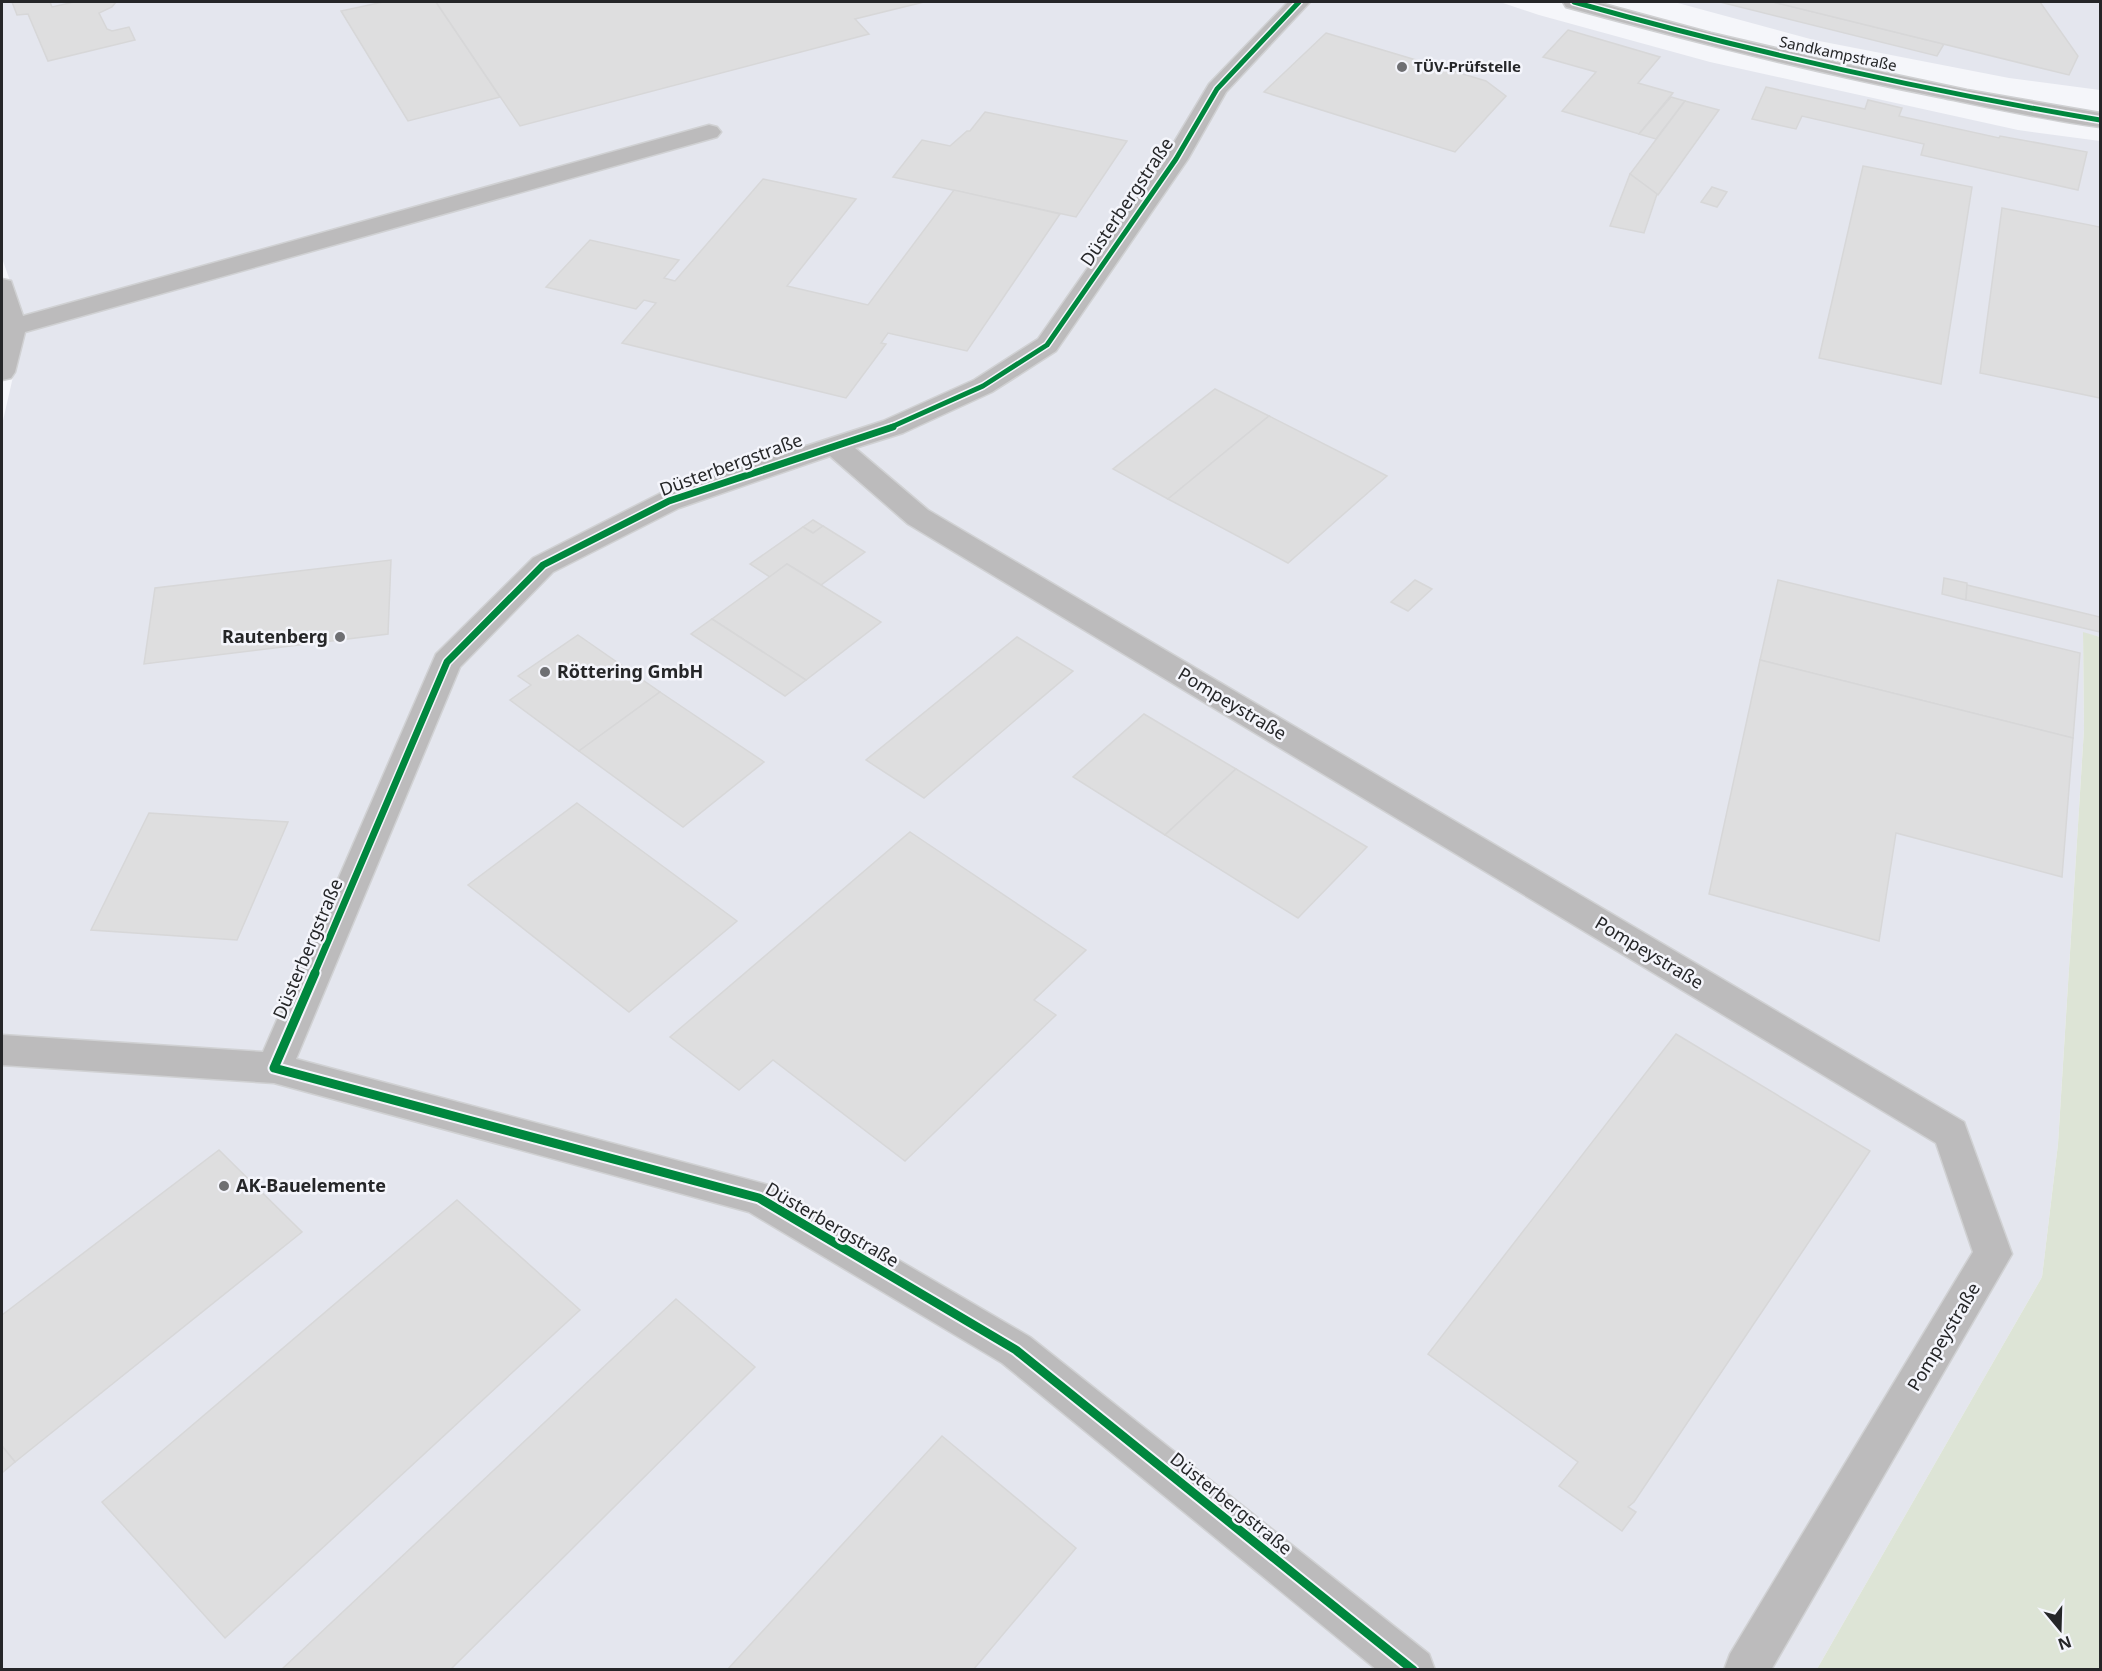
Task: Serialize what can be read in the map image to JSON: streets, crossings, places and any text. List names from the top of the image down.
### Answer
{
  "streets": {
    "street": ["Sandkampstraße", "Düsterbergstraße", "Pompeystraße"]
  },
  "crossings": [
    ["Düsterbergstraße", "Pompeystraße"]
  ],
  "places": [
    "TÜV-Prüfstelle",
    "Rautenberg",
    "Röttering GmbH",
    "AK-Bauelemente"
  ],
  "north": "bottom"
}
